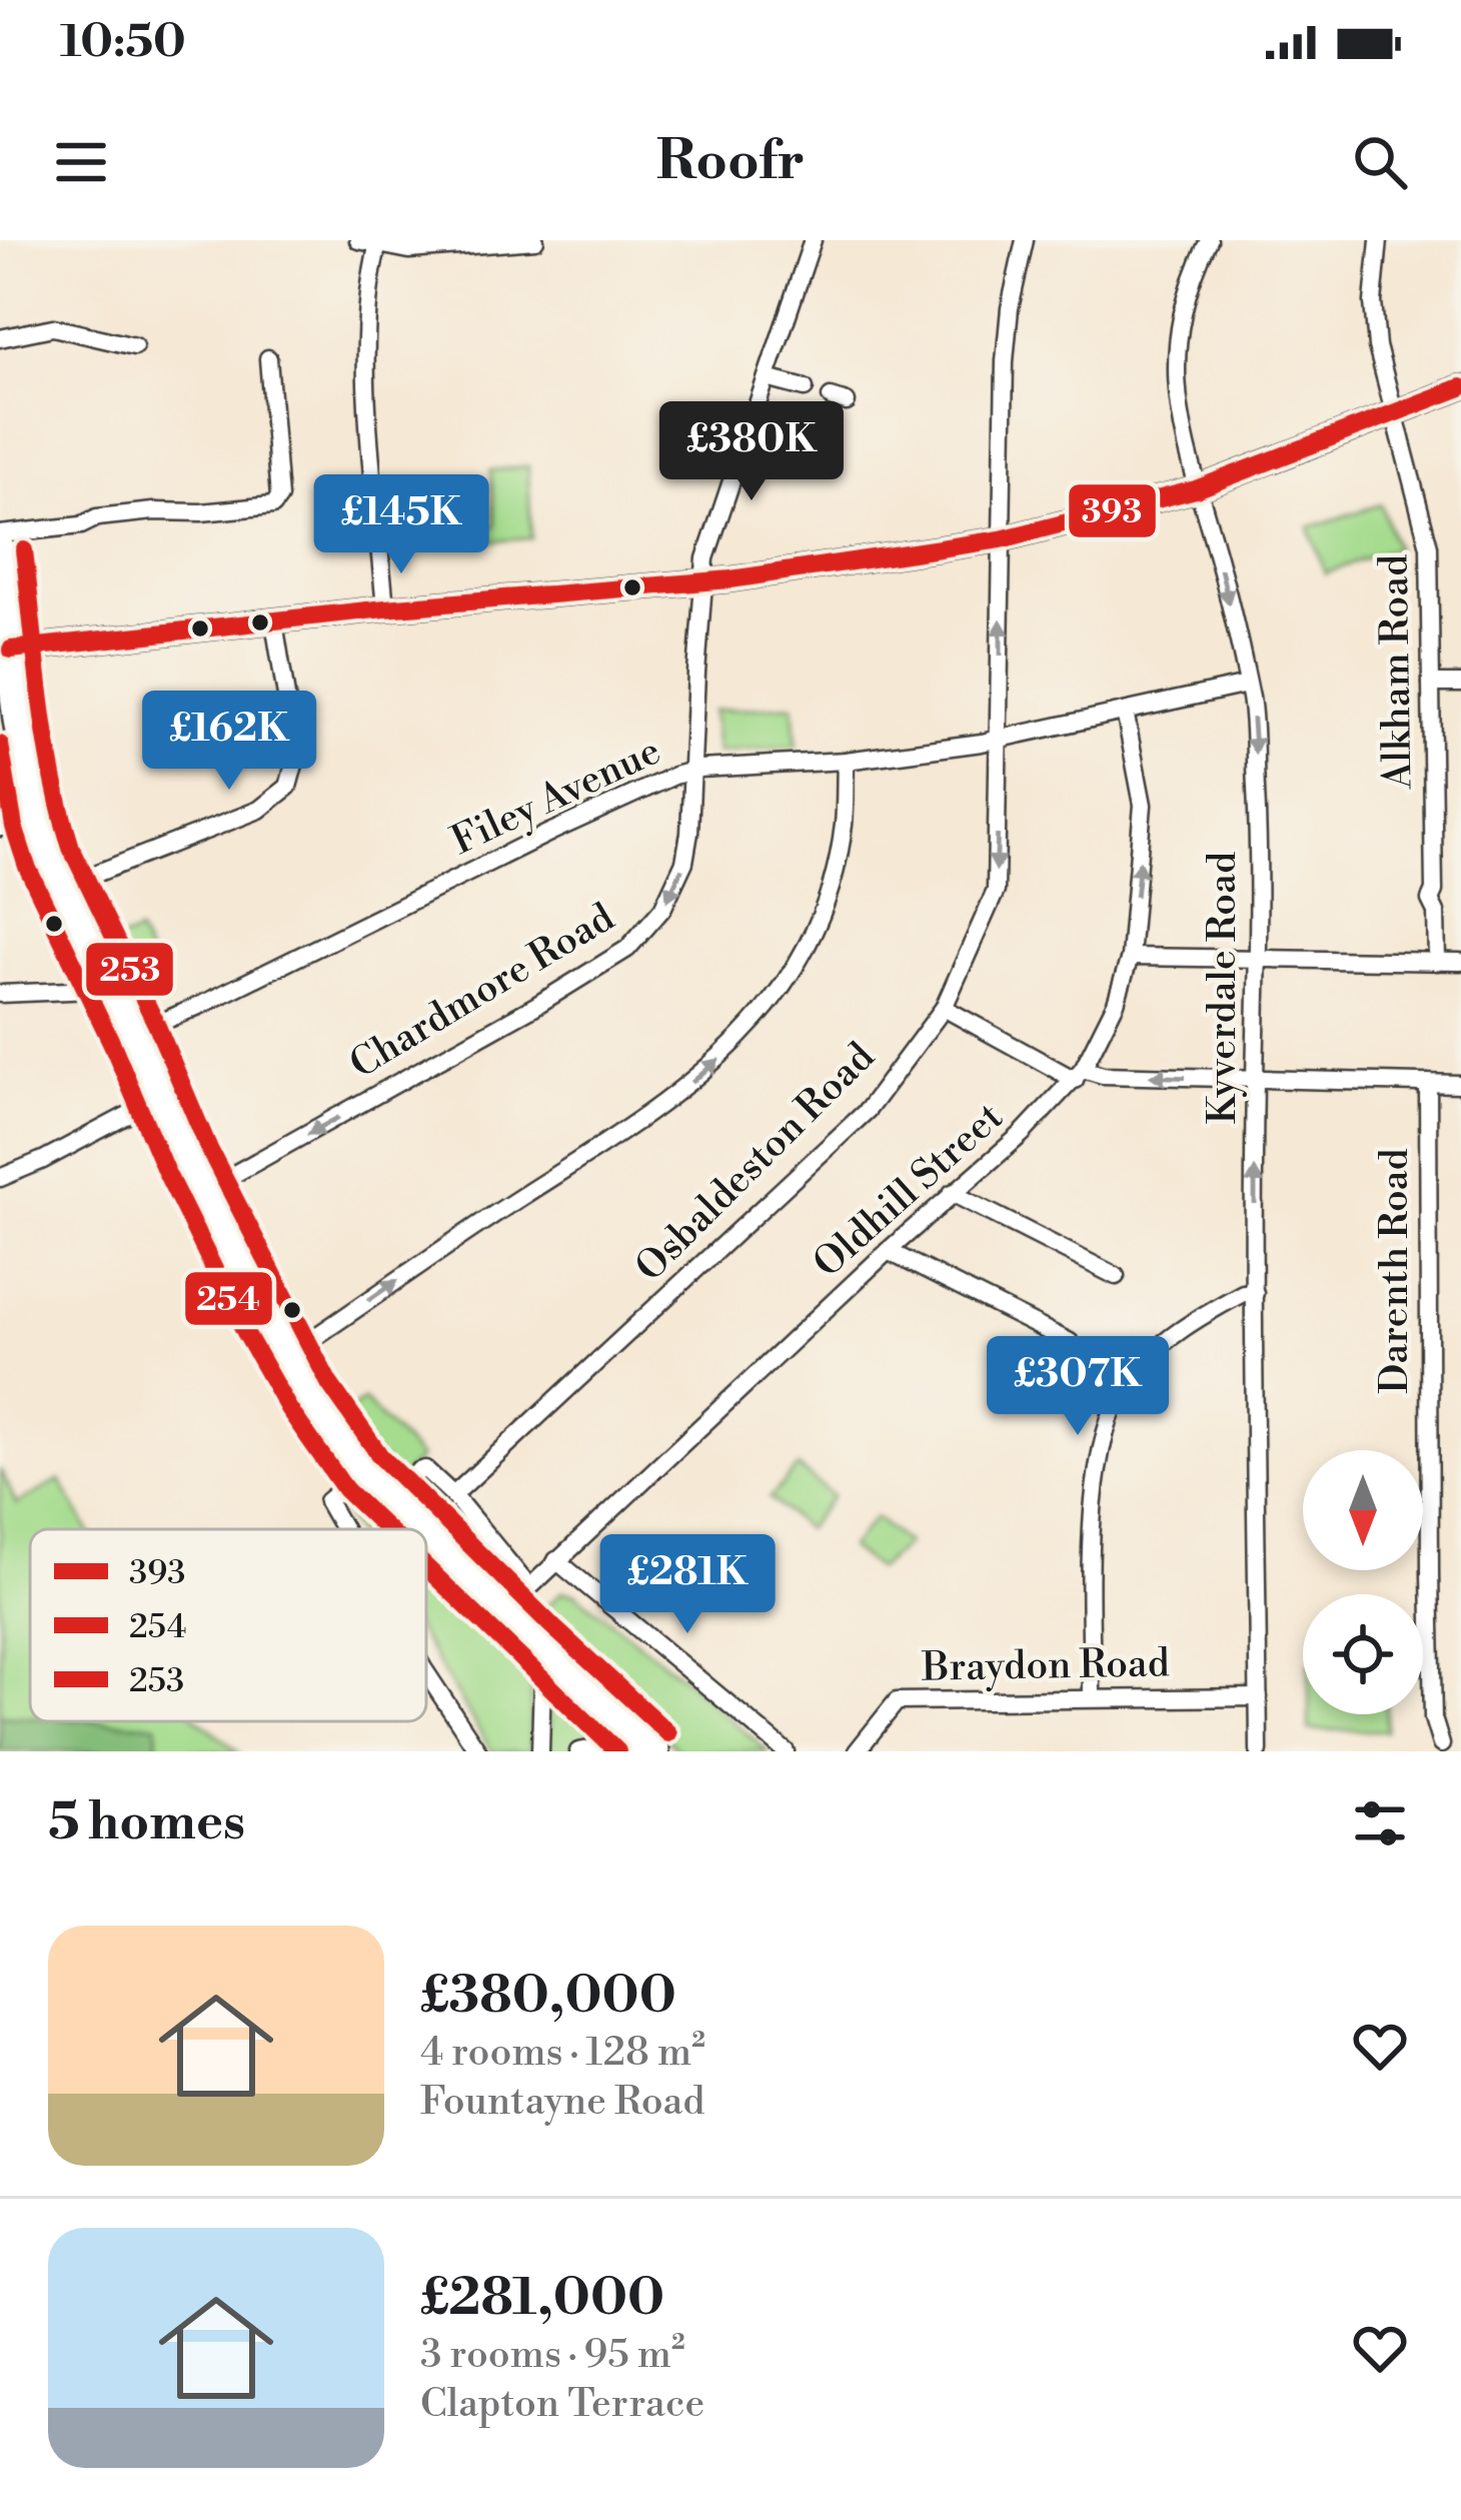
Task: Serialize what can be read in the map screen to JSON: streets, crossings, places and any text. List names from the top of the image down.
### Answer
{
  "streets": {
    "street": [
      "Alkham Road",
      "Filey Avenue",
      "Kyverdale Road",
      "Chardmore Road",
      "Osbaldeston Road",
      "Oldhill Street",
      "Darenth Road",
      "Braydon Road"
    ]
  },
  "crossings": [
    ["Filey Avenue", "Kyverdale Road"],
    ["Filey Avenue", "Chardmore Road"],
    ["Filey Avenue", "Osbaldeston Road"],
    ["Filey Avenue", "Oldhill Street"],
    ["Kyverdale Road", "Braydon Road"]
  ],
  "lines": ["transit line 393", "transit line 253", "transit line 254"],
  "legend": ["393", "254", "253"],
  "north": "bottom",
  "page": {
    "status": "10:50",
    "header": "Roofr",
    "price": [
      "£380K",
      "£145K",
      "£162K",
      "£307K",
      "£281K"
    ],
    "heading": "5 homes",
    "list": [
      {
        "name": "£380,000",
        "note": "4 rooms · 128 m² · Fountayne Road"
      },
      {
        "name": "£281,000",
        "note": "3 rooms · 95 m² · Clapton Terrace"
      }
    ]
  }
}
